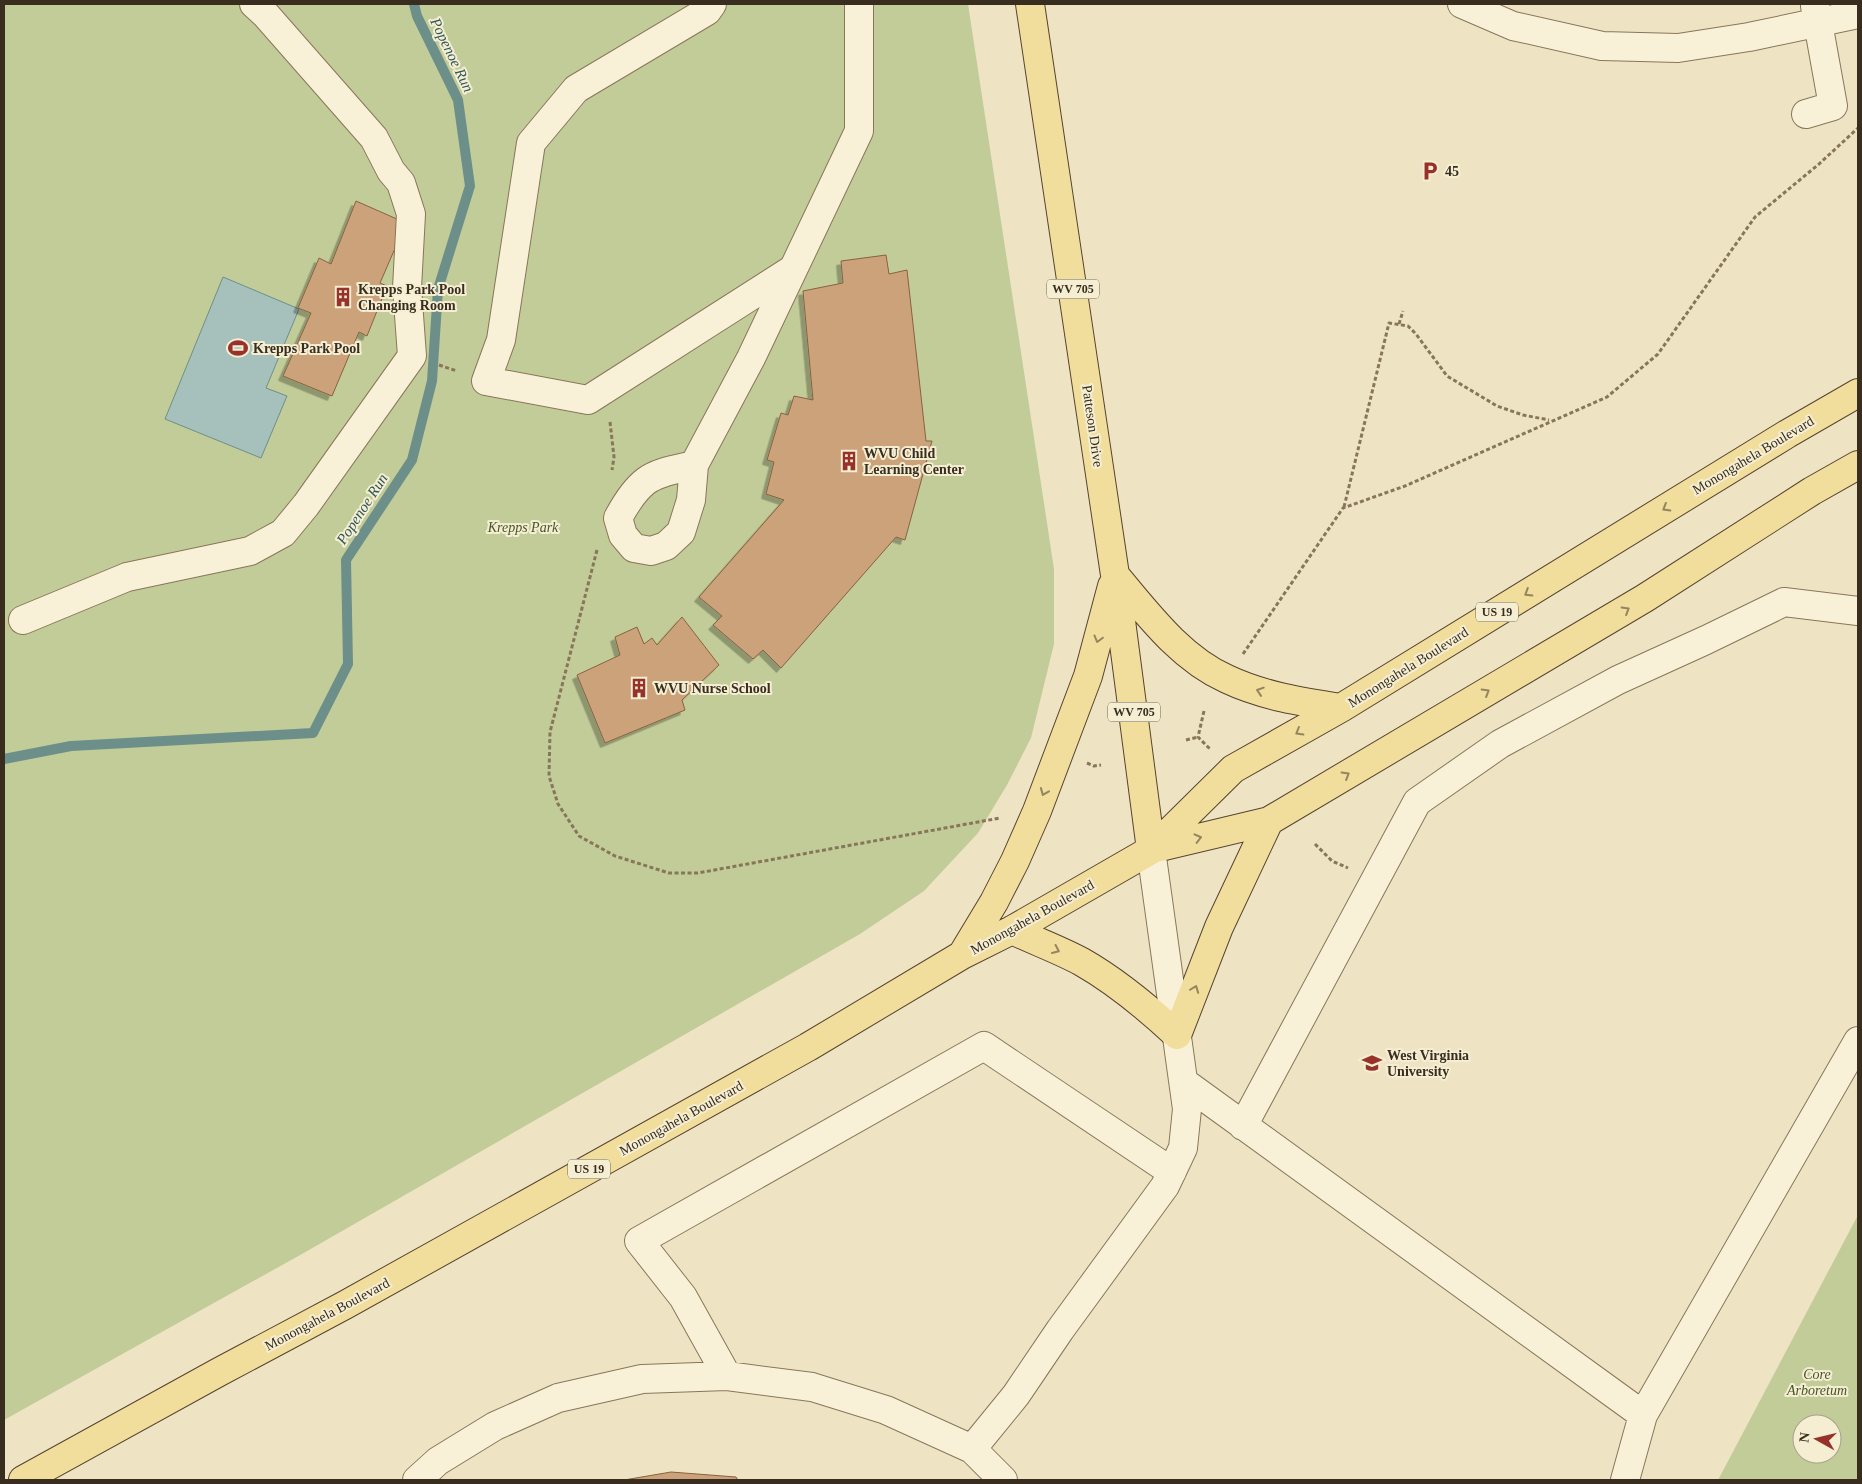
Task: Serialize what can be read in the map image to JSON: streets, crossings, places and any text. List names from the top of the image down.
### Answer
{
  "streets": {
    "main road": [
      "WV 705",
      "Patteson Drive",
      "Monongahela Boulevard",
      "US 19"
    ]
  },
  "crossings": [
    ["Patteson Drive", "Monongahela Boulevard"]
  ],
  "water": ["Popenoe Run"],
  "parks": ["Krepps Park", "Core Arboretum"],
  "places": {
    "parking": ["45"],
    "building": ["Krepps Park Pool Changing Room", "WVU Child Learning Center", "WVU Nurse School"],
    "sports": ["Krepps Park Pool"],
    "school or university": ["West Virginia University"]
  },
  "north": "left"
}
